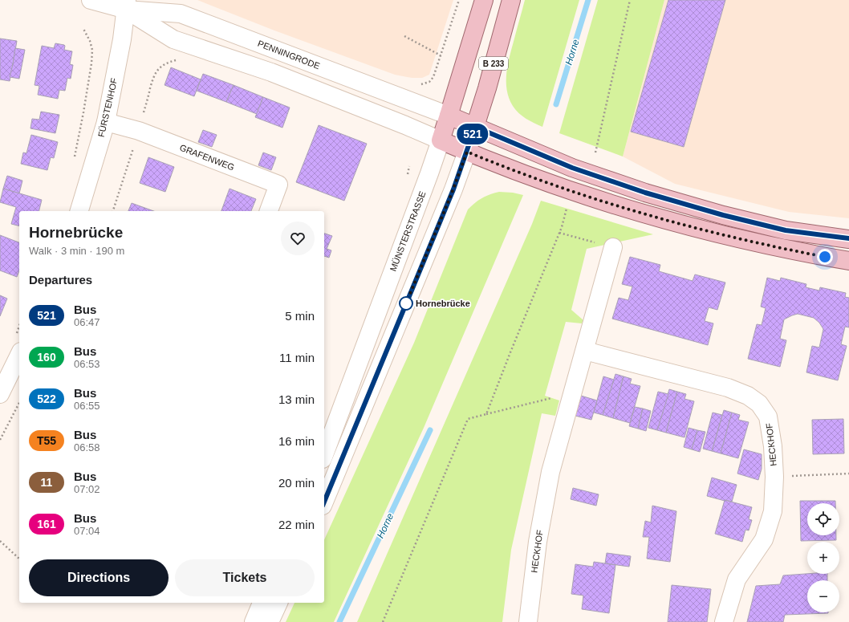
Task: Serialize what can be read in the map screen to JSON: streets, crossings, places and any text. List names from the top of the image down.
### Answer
{
  "streets": {
    "main road": [
      "PENNINGRODE",
      "B 233",
      "FÜRSTENHOF",
      "GRAFENWEG",
      "MÜNSTERSTRASSE",
      "HECKHOF"
    ]
  },
  "crossings": [
    ["PENNINGRODE", "FÜRSTENHOF"],
    ["PENNINGRODE", "MÜNSTERSTRASSE"],
    ["FÜRSTENHOF", "GRAFENWEG"]
  ],
  "water": ["Horne"],
  "places": ["Hornebrücke"],
  "lines": ["bus line 521"],
  "page": {
    "on_map": "521",
    "heading": [
      ["Hornebrücke", "Walk · 3 min · 190 m"],
      "Departures"
    ],
    "list": [
      {
        "mark": "521",
        "name": "Bus",
        "note": "06:47",
        "value": "5 min"
      },
      {
        "mark": "160",
        "name": "Bus",
        "note": "06:53",
        "value": "11 min"
      },
      {
        "mark": "522",
        "name": "Bus",
        "note": "06:55",
        "value": "13 min"
      },
      {
        "mark": "T55",
        "name": "Bus",
        "note": "06:58",
        "value": "16 min"
      },
      {
        "mark": "11",
        "name": "Bus",
        "note": "07:02",
        "value": "20 min"
      },
      {
        "mark": "161",
        "name": "Bus",
        "note": "07:04",
        "value": "22 min"
      }
    ],
    "map_buttons": ["+", "−"],
    "buttons": ["Directions", "Tickets"]
  }
}
